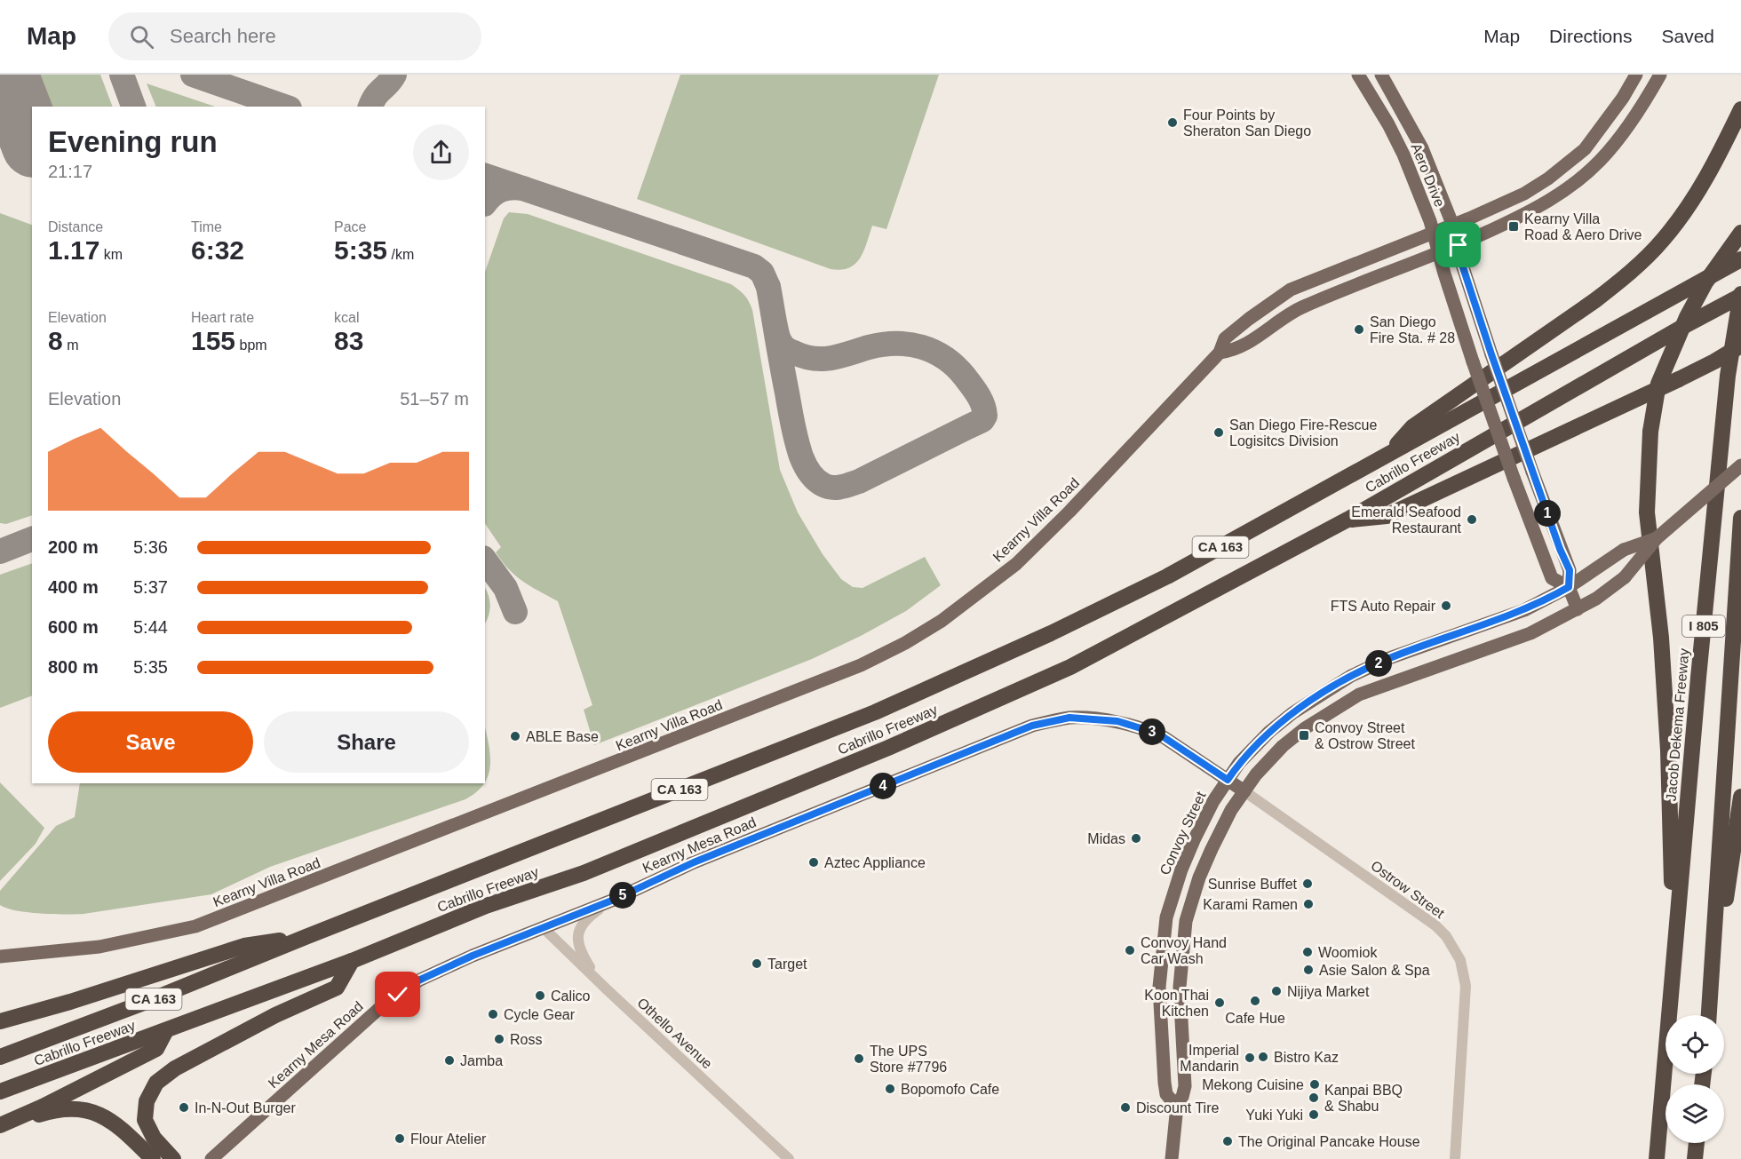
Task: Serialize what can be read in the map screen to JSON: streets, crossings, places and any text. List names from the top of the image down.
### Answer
{
  "streets": {
    "highway": [
      "Cabrillo Freeway",
      "CA 163",
      "I 805",
      "Jacob Dekema Freeway"
    ],
    "main road": [
      "Aero Drive",
      "Kearny Villa Road",
      "Convoy Street",
      "Kearny Mesa Road"
    ],
    "street": ["Ostrow Street", "Othello Avenue"]
  },
  "crossings": [
    ["Aero Drive", "Kearny Villa Road"],
    ["Aero Drive", "Convoy Street"],
    ["Cabrillo Freeway", "Jacob Dekema Freeway"],
    ["Convoy Street", "Kearny Mesa Road"],
    ["Convoy Street", "Ostrow Street"],
    ["Kearny Mesa Road", "Ostrow Street"],
    ["Kearny Mesa Road", "Othello Avenue"]
  ],
  "places": {
    "other": [
      "Four Points by Sheraton San Diego",
      "San Diego Fire Sta. # 28",
      "San Diego Fire-Rescue Logisitcs Division",
      "Emerald Seafood Restaurant",
      "FTS Auto Repair",
      "ABLE Base",
      "Midas",
      "Aztec Appliance",
      "Sunrise Buffet",
      "Karami Ramen",
      "Convoy Hand Car Wash",
      "Woomiok",
      "Target",
      "Asie Salon & Spa",
      "Nijiya Market",
      "Calico",
      "Cafe Hue",
      "Koon Thai Kitchen",
      "Cycle Gear",
      "Ross",
      "Bistro Kaz",
      "Imperial Mandarin",
      "The UPS Store #7796",
      "Jamba",
      "Mekong Cuisine",
      "Bopomofo Cafe",
      "Kanpai BBQ & Shabu",
      "In-N-Out Burger",
      "Discount Tire",
      "Yuki Yuki",
      "Flour Atelier",
      "The Original Pancake House"
    ],
    "transit": ["Kearny Villa Road & Aero Drive", "Convoy Street & Ostrow Street"]
  },
  "page": {
    "header": "Map",
    "search": "Search here",
    "nav": ["Map", "Directions", "Saved"],
    "heading": ["Evening run", "21:17"],
    "stats": [
      ["Distance", "1.17 km"],
      ["Time", "6:32"],
      ["Pace", "5:35 /km"],
      ["Elevation", "8 m"],
      ["Heart rate", "155 bpm"],
      ["kcal", "83"]
    ],
    "chart": ["Elevation", "51–57 m"],
    "pins": [
      "1",
      "2",
      "3",
      "4",
      "5"
    ],
    "list": [
      {
        "name": "200 m",
        "note": "5:36"
      },
      {
        "name": "400 m",
        "note": "5:37"
      },
      {
        "name": "600 m",
        "note": "5:44"
      },
      {
        "name": "800 m",
        "note": "5:35"
      }
    ],
    "buttons": ["Save", "Share"]
  }
}
